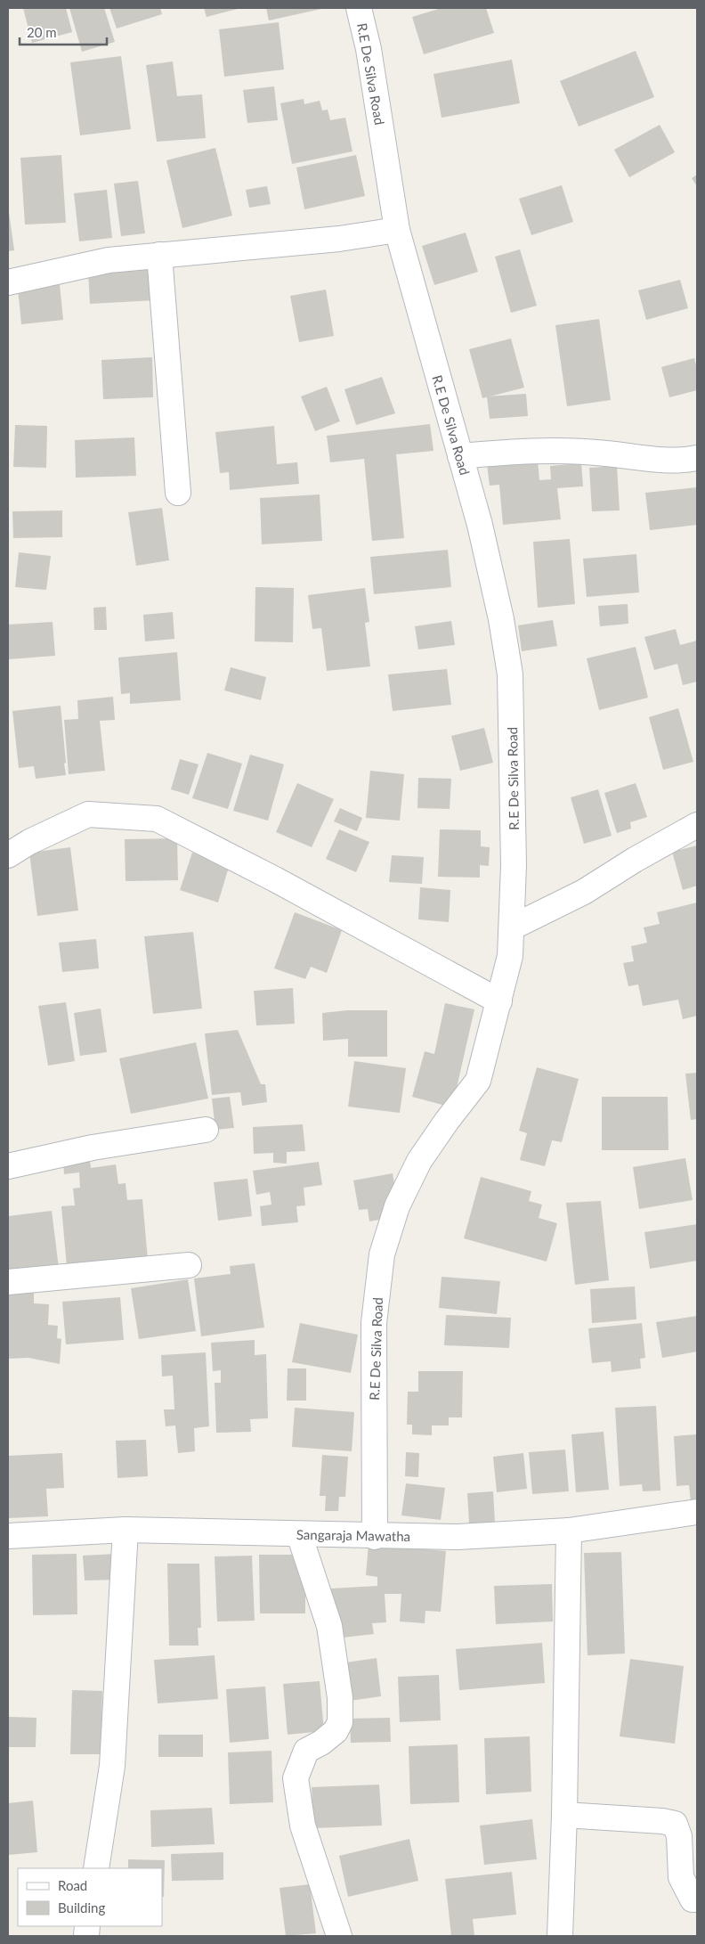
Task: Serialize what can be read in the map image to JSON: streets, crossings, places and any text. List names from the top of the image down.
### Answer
{
  "streets": {
    "street": ["R.E De Silva Road", "Sangaraja Mawatha"]
  },
  "crossings": [
    ["R.E De Silva Road", "Sangaraja Mawatha"]
  ],
  "legend": ["Road", "Building"],
  "scale_bar": "20 m"
}
